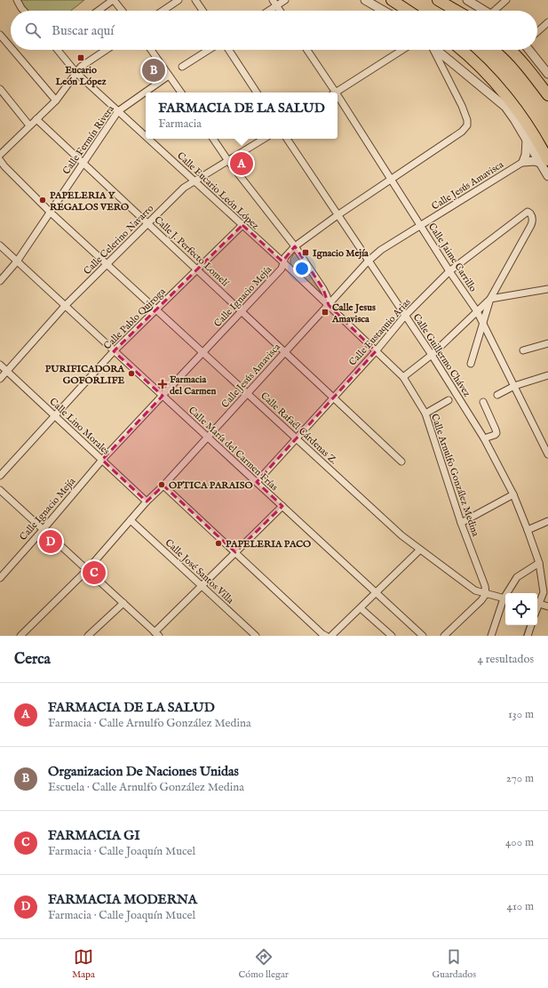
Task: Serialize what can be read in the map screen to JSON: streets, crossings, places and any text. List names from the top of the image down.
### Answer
{
  "streets": {
    "street": [
      "Calle Fermín Rivera",
      "Calle Jesús Amavisca",
      "Calle Eucario León López",
      "Calle Celerino Navarro",
      "Calle J. Perfecto Lomelí",
      "Calle Jaime Carrillo",
      "Calle Ignacio Mejía",
      "Calle Pablo Quiroga",
      "Calle Eustaquio Arias",
      "Calle Guillermo Chávez",
      "Calle Lino Morales",
      "Calle Rafaél Cárdenas Z.",
      "Calle María del Carmen Frías",
      "Calle Arnulfo González Medina",
      "Calle José Santos Villa"
    ]
  },
  "crossings": [
    ["Calle Fermín Rivera", "Calle Eucario León López"],
    ["Calle Fermín Rivera", "Calle J. Perfecto Lomelí"],
    ["Calle Fermín Rivera", "Calle Rafaél Cárdenas Z."],
    ["Calle Fermín Rivera", "Calle María del Carmen Frías"],
    ["Calle Jesús Amavisca", "Calle Eucario León López"],
    ["Calle Jesús Amavisca", "Calle J. Perfecto Lomelí"],
    ["Calle Jesús Amavisca", "Calle Jaime Carrillo"],
    ["Calle Jesús Amavisca", "Calle Guillermo Chávez"],
    ["Calle Jesús Amavisca", "Calle Lino Morales"],
    ["Calle Jesús Amavisca", "Calle Rafaél Cárdenas Z."],
    ["Calle Jesús Amavisca", "Calle María del Carmen Frías"],
    ["Calle Jesús Amavisca", "Calle Arnulfo González Medina"],
    ["Calle Jesús Amavisca", "Calle José Santos Villa"],
    ["Calle Eucario León López", "Calle Celerino Navarro"],
    ["Calle Eucario León López", "Calle Ignacio Mejía"],
    ["Calle Eucario León López", "Calle Pablo Quiroga"],
    ["Calle Eucario León López", "Calle Arnulfo González Medina"],
    ["Calle Celerino Navarro", "Calle J. Perfecto Lomelí"],
    ["Calle Celerino Navarro", "Calle Lino Morales"],
    ["Calle Celerino Navarro", "Calle Rafaél Cárdenas Z."],
    ["Calle Celerino Navarro", "Calle María del Carmen Frías"],
    ["Calle Celerino Navarro", "Calle Arnulfo González Medina"],
    ["Calle J. Perfecto Lomelí", "Calle Ignacio Mejía"],
    ["Calle J. Perfecto Lomelí", "Calle Pablo Quiroga"],
    ["Calle J. Perfecto Lomelí", "Calle Eustaquio Arias"],
    ["Calle Jaime Carrillo", "Calle Ignacio Mejía"],
    ["Calle Jaime Carrillo", "Calle Eustaquio Arias"],
    ["Calle Ignacio Mejía", "Calle Guillermo Chávez"],
    ["Calle Ignacio Mejía", "Calle Lino Morales"],
    ["Calle Ignacio Mejía", "Calle Rafaél Cárdenas Z."],
    ["Calle Ignacio Mejía", "Calle María del Carmen Frías"],
    ["Calle Ignacio Mejía", "Calle Arnulfo González Medina"],
    ["Calle Pablo Quiroga", "Calle Lino Morales"],
    ["Calle Pablo Quiroga", "Calle Rafaél Cárdenas Z."],
    ["Calle Pablo Quiroga", "Calle María del Carmen Frías"],
    ["Calle Eustaquio Arias", "Calle Guillermo Chávez"],
    ["Calle Eustaquio Arias", "Calle Rafaél Cárdenas Z."],
    ["Calle Eustaquio Arias", "Calle María del Carmen Frías"],
    ["Calle Eustaquio Arias", "Calle Arnulfo González Medina"],
    ["Calle Rafaél Cárdenas Z.", "Calle Arnulfo González Medina"]
  ],
  "places": {
    "transit": ["Eucario León López", "Ignacio Mejía", "Calle Jesus Amavisca"],
    "other": [
      "PAPELERIA Y REGALOS VERO",
      "PURIFICADORA GOFORLIFE",
      "OPTICA PARAISO",
      "PAPELERIA PACO"
    ],
    "health": ["Farmacia del Carmen"]
  },
  "page": {
    "search": "Buscar aquí",
    "pins": [
      "B",
      "A",
      "D",
      "C"
    ],
    "popup": ["FARMACIA DE LA SALUD", "Farmacia"],
    "heading": ["Cerca", "4 resultados"],
    "list": [
      {
        "mark": "A",
        "name": "FARMACIA DE LA SALUD",
        "note": "Farmacia · Calle Arnulfo González Medina",
        "value": "130 m"
      },
      {
        "mark": "B",
        "name": "Organizacion De Naciones Unidas",
        "note": "Escuela · Calle Arnulfo González Medina",
        "value": "270 m"
      },
      {
        "mark": "C",
        "name": "FARMACIA GI",
        "note": "Farmacia · Calle Joaquín Mucel",
        "value": "400 m"
      },
      {
        "mark": "D",
        "name": "FARMACIA MODERNA",
        "note": "Farmacia · Calle Joaquín Mucel",
        "value": "410 m"
      }
    ],
    "nav": ["Mapa", "Cómo llegar", "Guardados"]
  }
}
